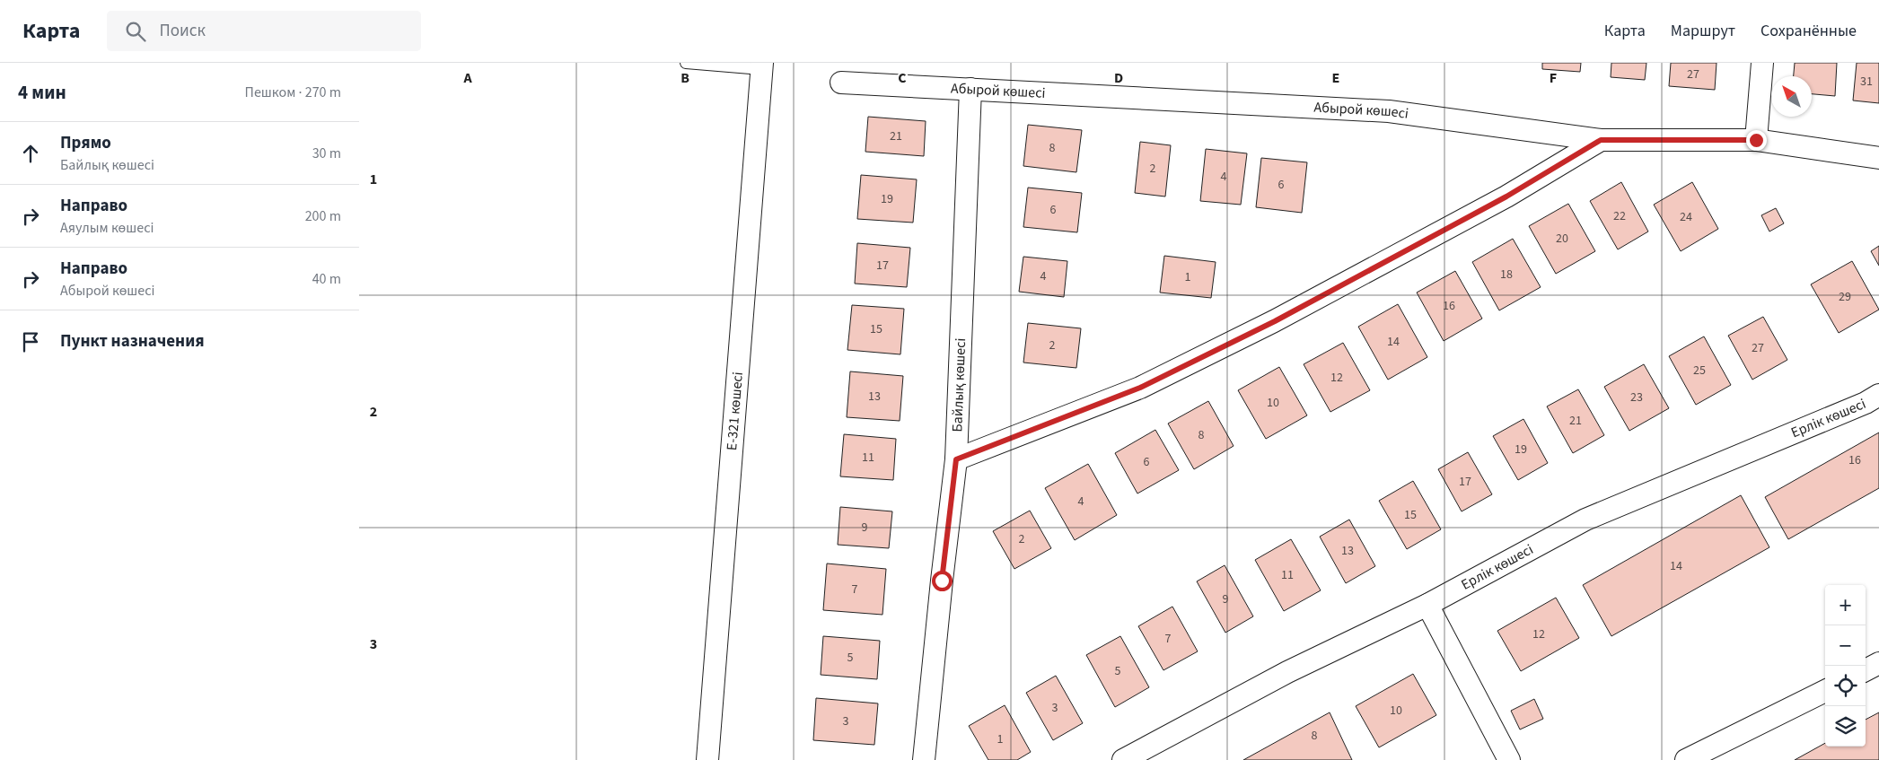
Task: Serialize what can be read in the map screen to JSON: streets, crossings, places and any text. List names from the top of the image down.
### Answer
{
  "streets": {
    "street": [
      "Абырой көшесі",
      "Байлық көшесі",
      "Е-321 көшесі",
      "Ерлік көшесі"
    ]
  },
  "crossings": [
    ["Абырой көшесі", "Байлық көшесі"]
  ],
  "house_numbers": [
    "27",
    "31",
    "21",
    "8",
    "2",
    "4",
    "6",
    "19",
    "6",
    "22",
    "24",
    "20",
    "17",
    "18",
    "4",
    "1",
    "29",
    "16",
    "15",
    "14",
    "2",
    "27",
    "25",
    "12",
    "13",
    "23",
    "10",
    "21",
    "8",
    "19",
    "11",
    "16",
    "6",
    "17",
    "4",
    "15",
    "9",
    "2",
    "13",
    "14",
    "11",
    "7",
    "9",
    "12",
    "7",
    "5",
    "5",
    "3",
    "10",
    "3",
    "8",
    "1"
  ],
  "north": "top left",
  "page": {
    "header": "Карта",
    "search": "Поиск",
    "nav": ["Карта", "Маршрут", "Сохранённые"],
    "heading": ["4 мин", "Пешком · 270 m"],
    "list": [
      ["Прямо", "Байлық көшесі", "30 m"],
      ["Направо", "Аяулым көшесі", "200 m"],
      ["Направо", "Абырой көшесі", "40 m"],
      "Пункт назначения"
    ],
    "map_buttons": ["+", "−"]
  },
  "grid": {
    "columns": [
      "A",
      "B",
      "C",
      "D",
      "E",
      "F"
    ],
    "rows": ["1", "2", "3"]
  }
}
